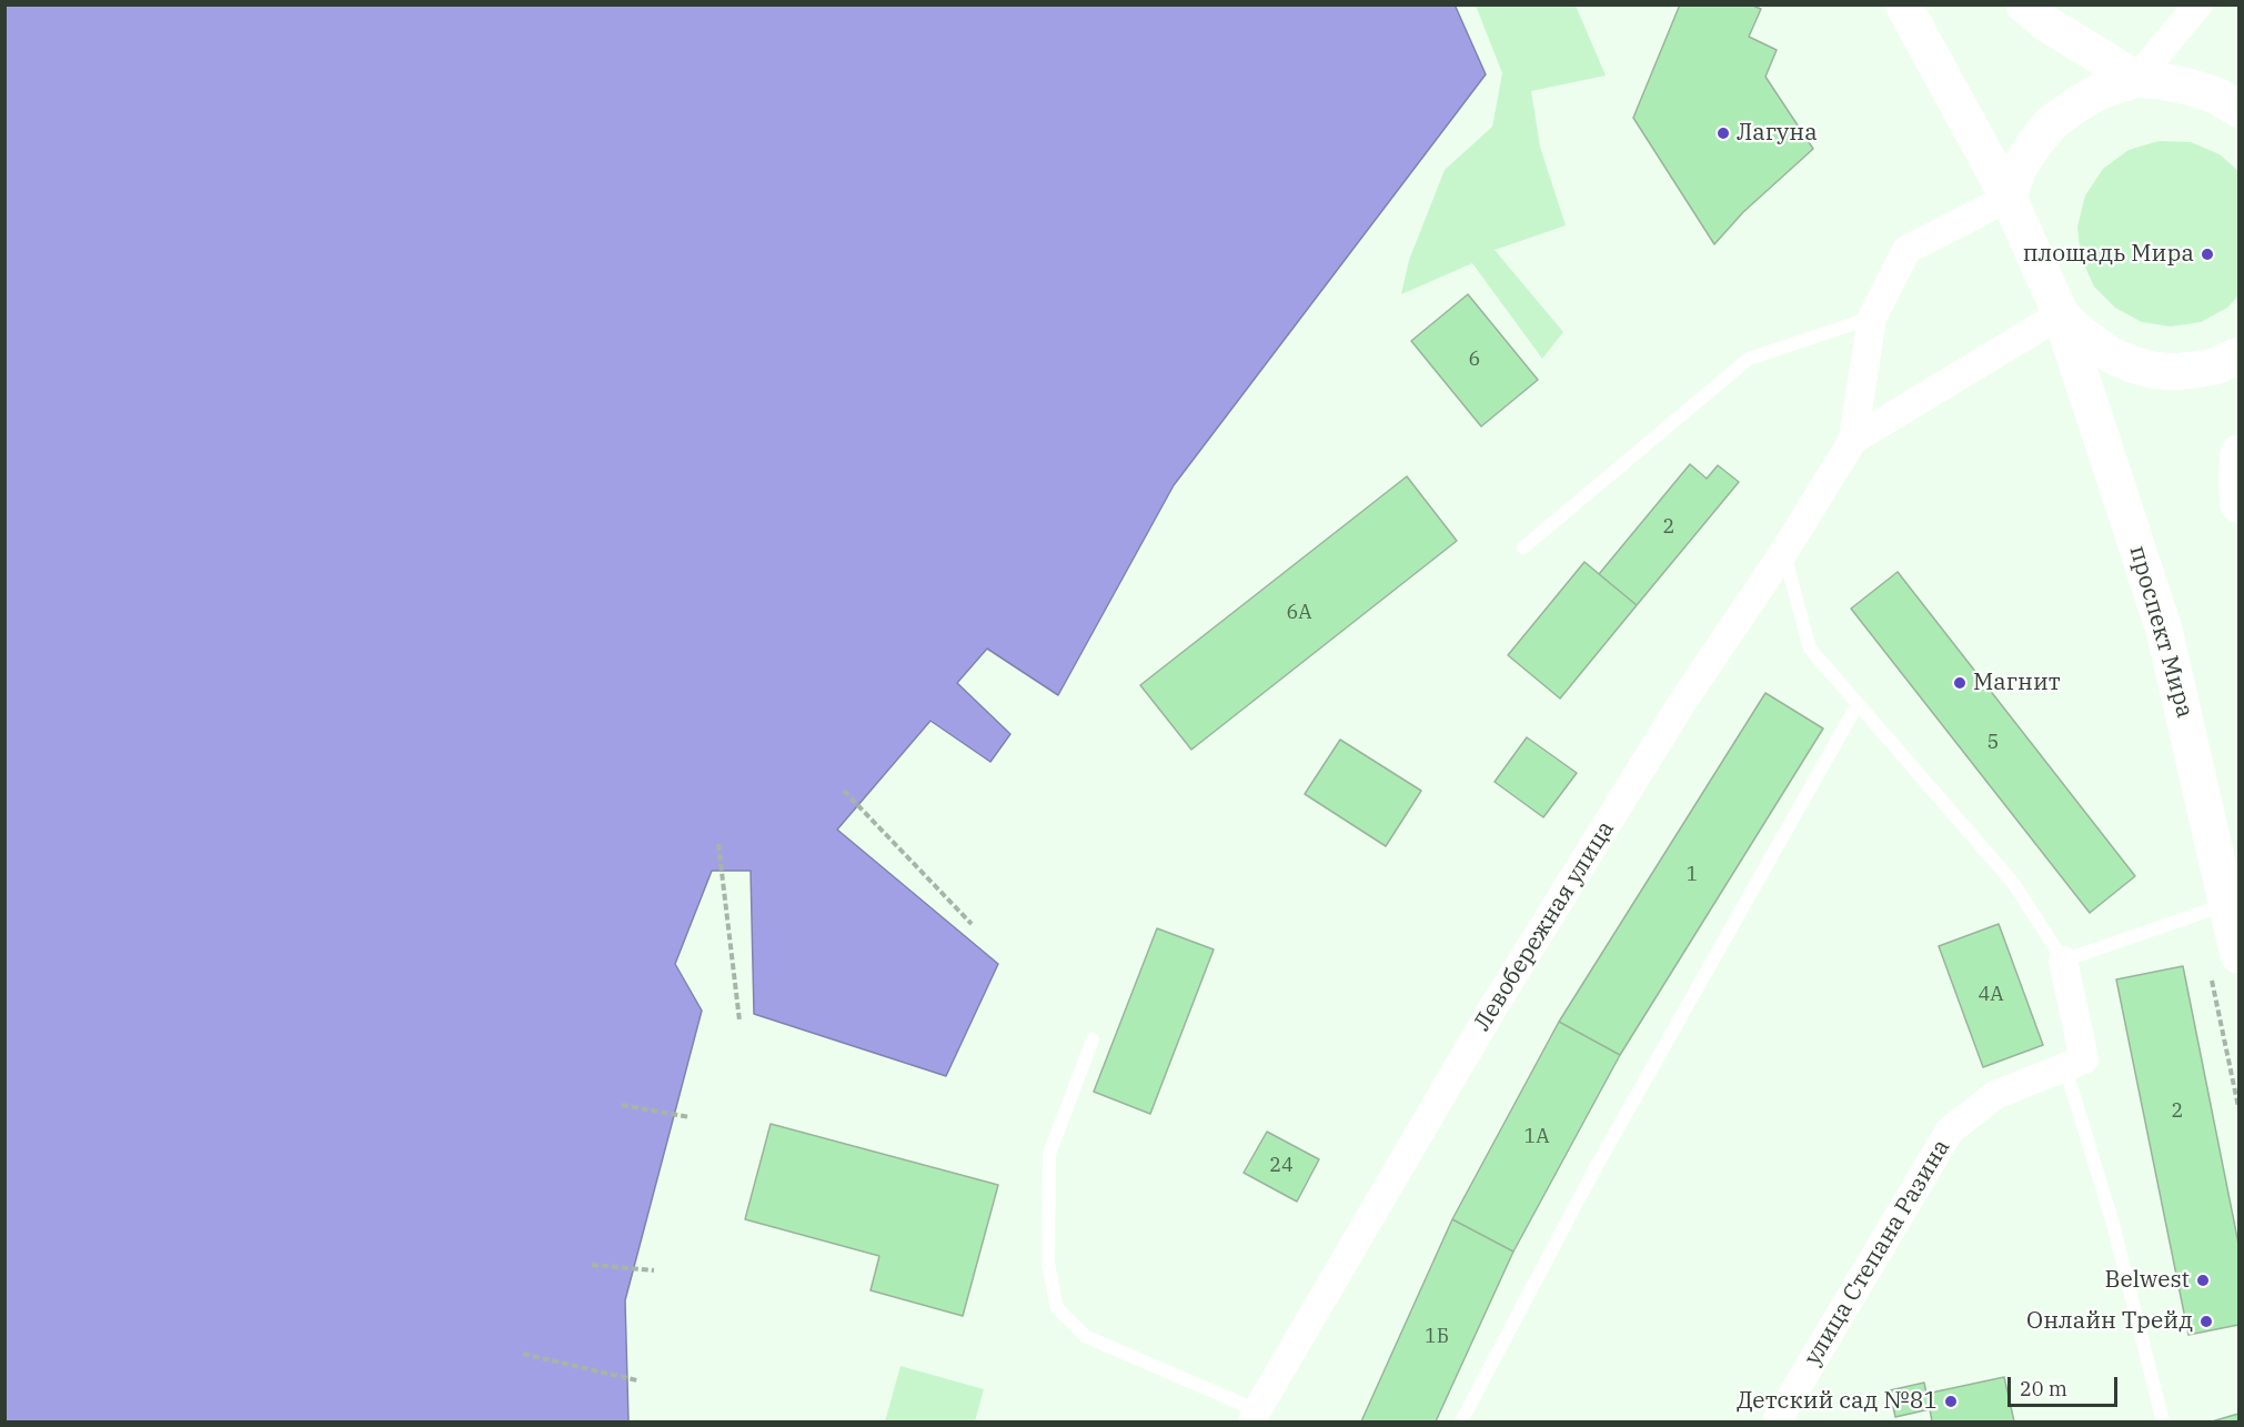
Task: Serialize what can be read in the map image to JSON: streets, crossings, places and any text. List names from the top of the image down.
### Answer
{
  "streets": {
    "main road": ["проспект Мира"],
    "street": ["Левобережная улица", "улица Степана Разина"]
  },
  "crossings": [
    ["проспект Мира", "Левобережная улица"]
  ],
  "places": [
    "Лагуна",
    "площадь Мира",
    "Магнит",
    "Belwest",
    "Онлайн Трейд",
    "Детский сад №81"
  ],
  "house_numbers": [
    "6",
    "2",
    "6А",
    "5",
    "1",
    "4А",
    "2",
    "1А",
    "24",
    "1Б"
  ],
  "scale_bar": "20 m"
}
